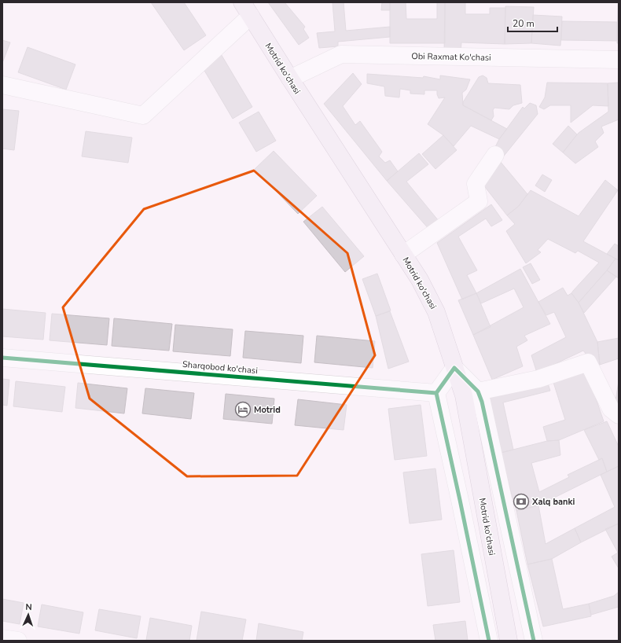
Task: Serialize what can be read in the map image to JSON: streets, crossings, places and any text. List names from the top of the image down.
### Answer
{
  "streets": {
    "main road": ["Motrid ko'chasi"],
    "street": ["Obi Raxmat Ko'chasi", "Sharqobod ko'chasi"]
  },
  "crossings": [
    ["Obi Raxmat Ko'chasi", "Motrid ko'chasi"]
  ],
  "places": {
    "hotel": ["Motrid"],
    "bank": ["Xalq banki"]
  },
  "scale_bar": "20 m",
  "north": "top"
}
